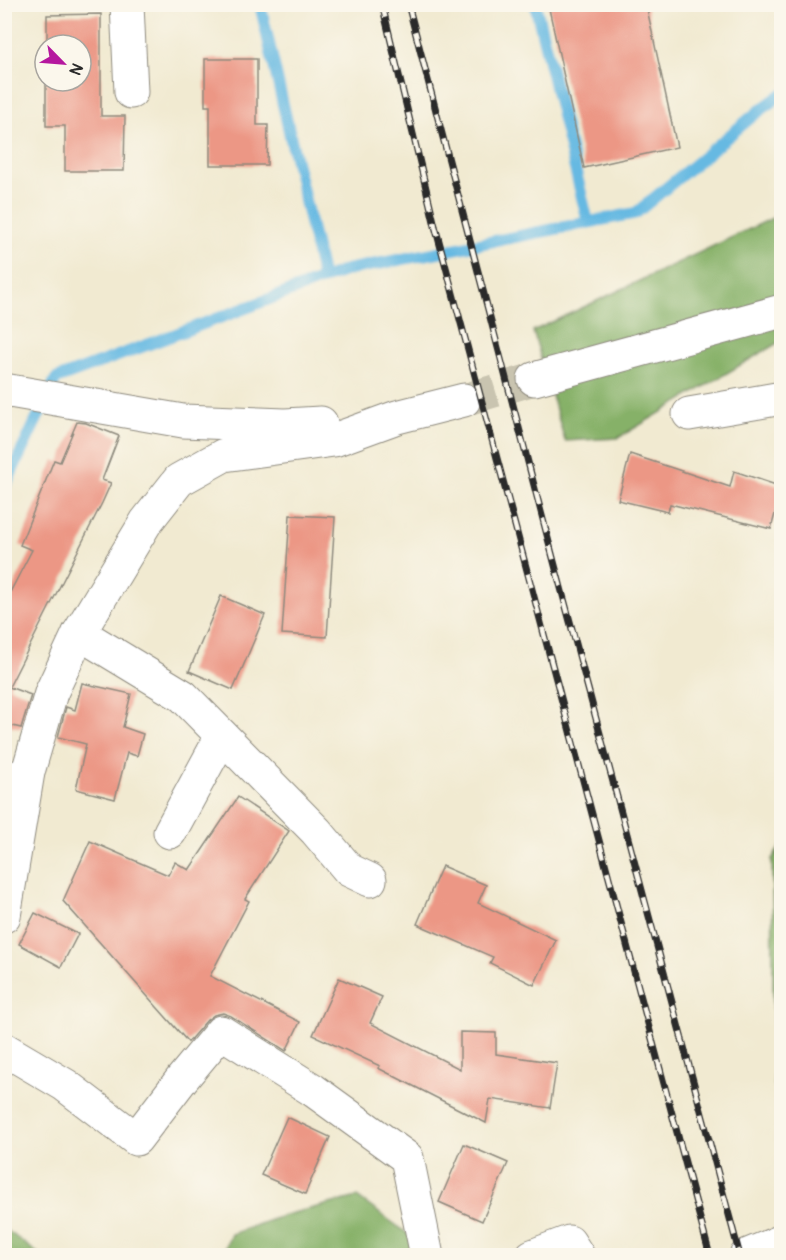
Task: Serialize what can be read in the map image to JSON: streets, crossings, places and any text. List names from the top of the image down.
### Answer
{
  "north": "bottom right"
}
